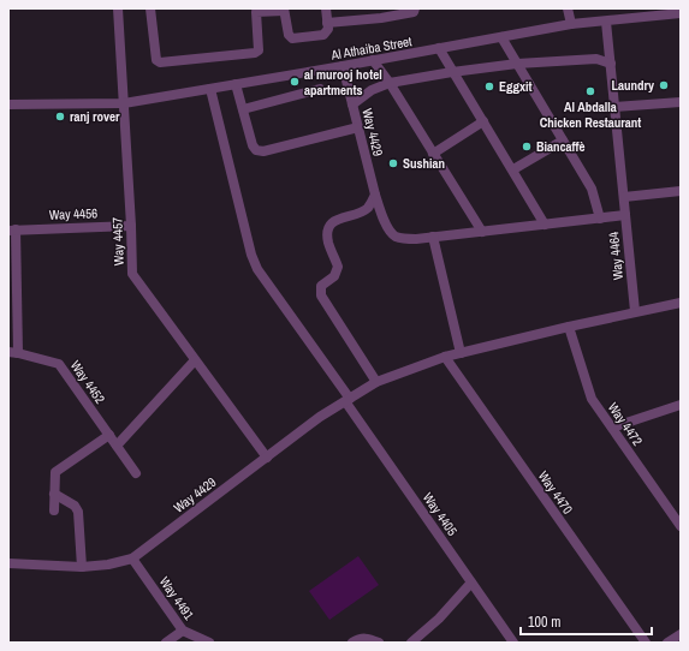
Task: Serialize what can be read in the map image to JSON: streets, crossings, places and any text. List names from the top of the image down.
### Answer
{
  "streets": {
    "street": [
      "Al Athaiba Street",
      "Way 4429",
      "Way 4456",
      "Way 4457",
      "Way 4464",
      "Way 4452",
      "Way 4472",
      "Way 4470",
      "Way 4405",
      "Way 4491"
    ]
  },
  "crossings": [
    ["Al Athaiba Street", "Way 4429"],
    ["Al Athaiba Street", "Way 4457"],
    ["Al Athaiba Street", "Way 4464"],
    ["Al Athaiba Street", "Way 4405"],
    ["Way 4429", "Way 4457"],
    ["Way 4429", "Way 4464"],
    ["Way 4429", "Way 4472"],
    ["Way 4429", "Way 4470"],
    ["Way 4429", "Way 4405"],
    ["Way 4429", "Way 4491"],
    ["Way 4456", "Way 4457"],
    ["Way 4456", "Way 4452"]
  ],
  "places": [
    "al murooj hotel apartments",
    "Laundry",
    "Eggxit",
    "Al Abdalla Chicken Restaurant",
    "ranj rover",
    "Biancaffè",
    "Sushian"
  ],
  "scale_bar": "100 m"
}
